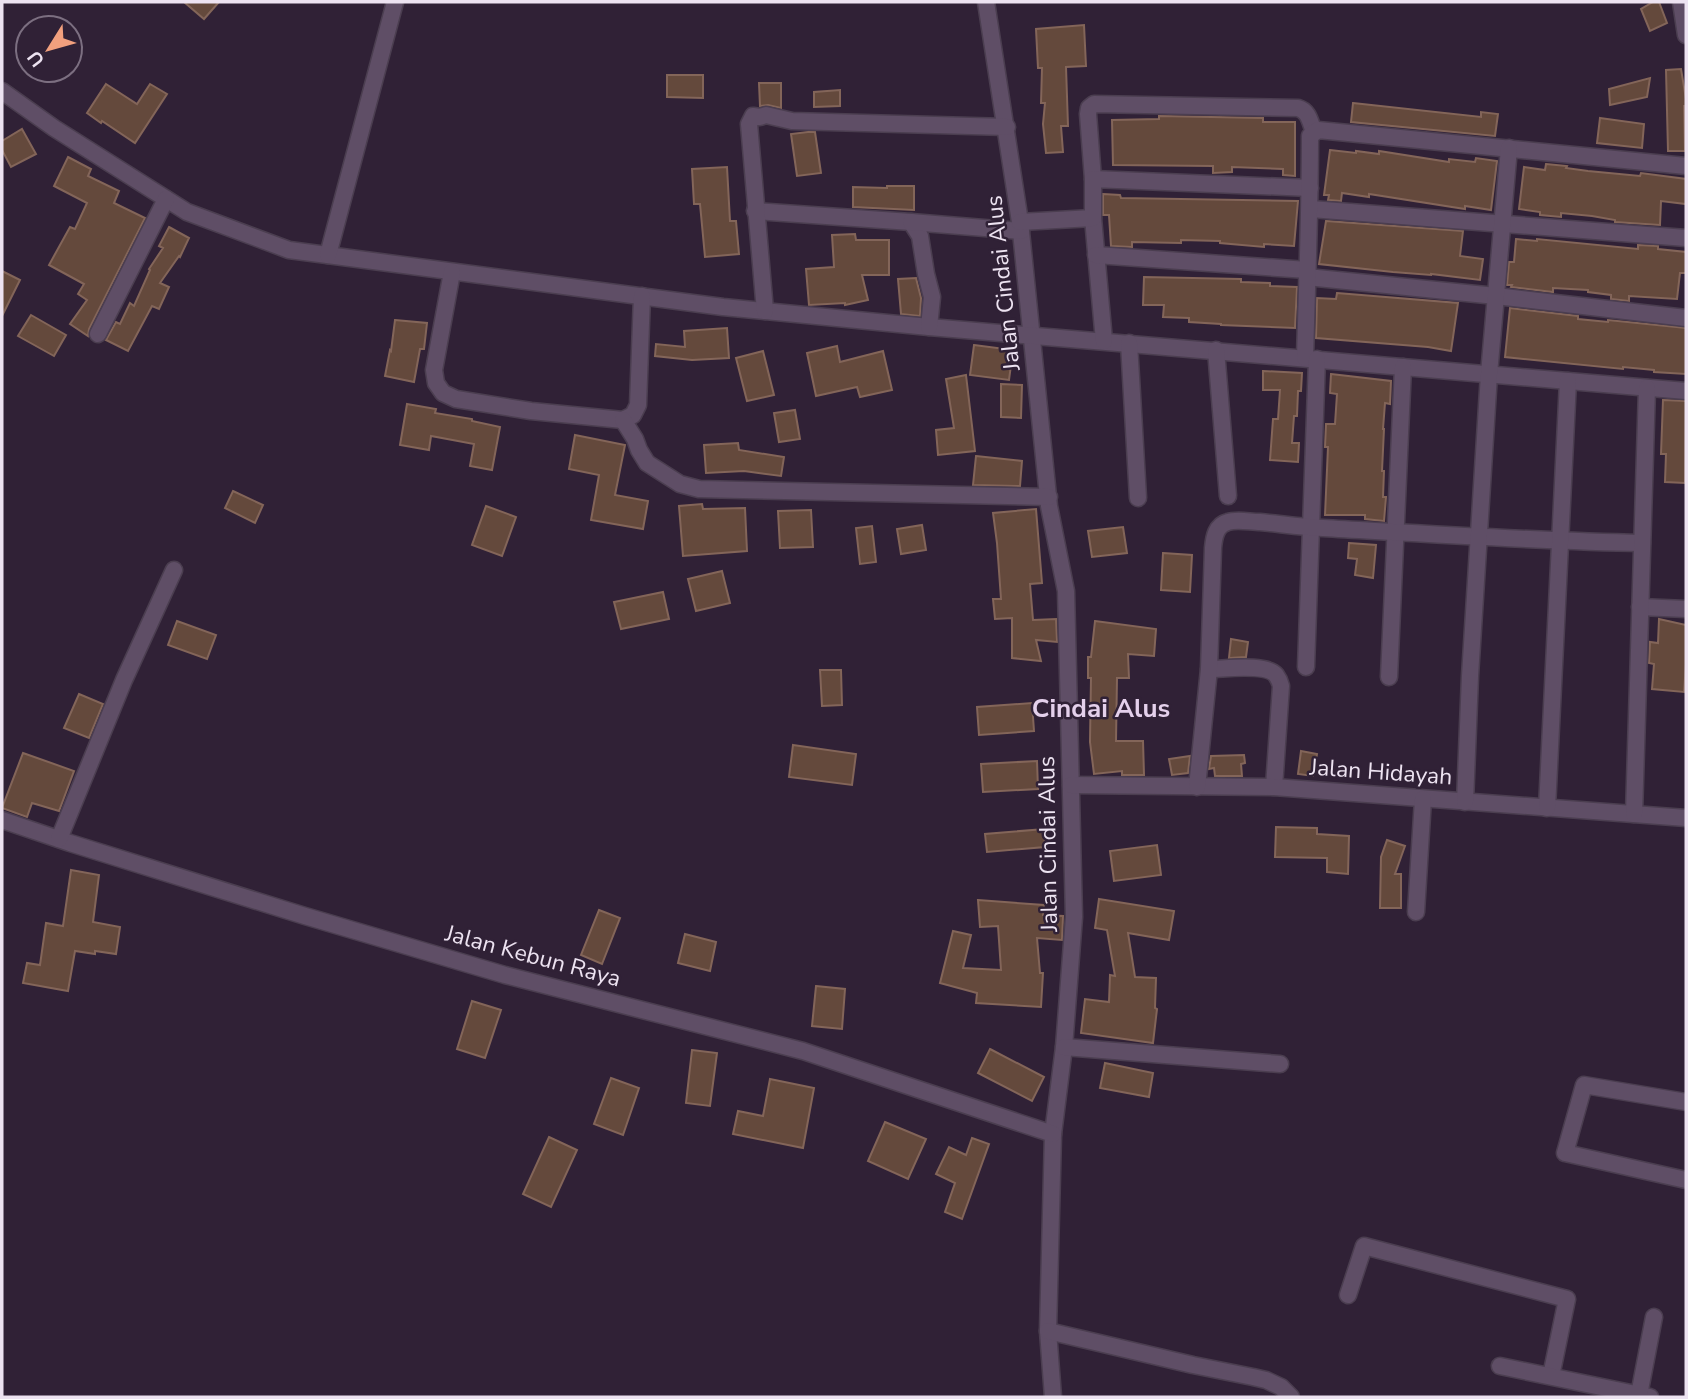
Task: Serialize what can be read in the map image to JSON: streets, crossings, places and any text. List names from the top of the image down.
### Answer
{
  "streets": {
    "street": ["Jalan Cindai Alus", "Jalan Hidayah", "Jalan Kebun Raya"]
  },
  "crossings": [
    ["Jalan Cindai Alus", "Jalan Hidayah"],
    ["Jalan Cindai Alus", "Jalan Kebun Raya"]
  ],
  "districts": ["Cindai Alus"],
  "north": "bottom left"
}
